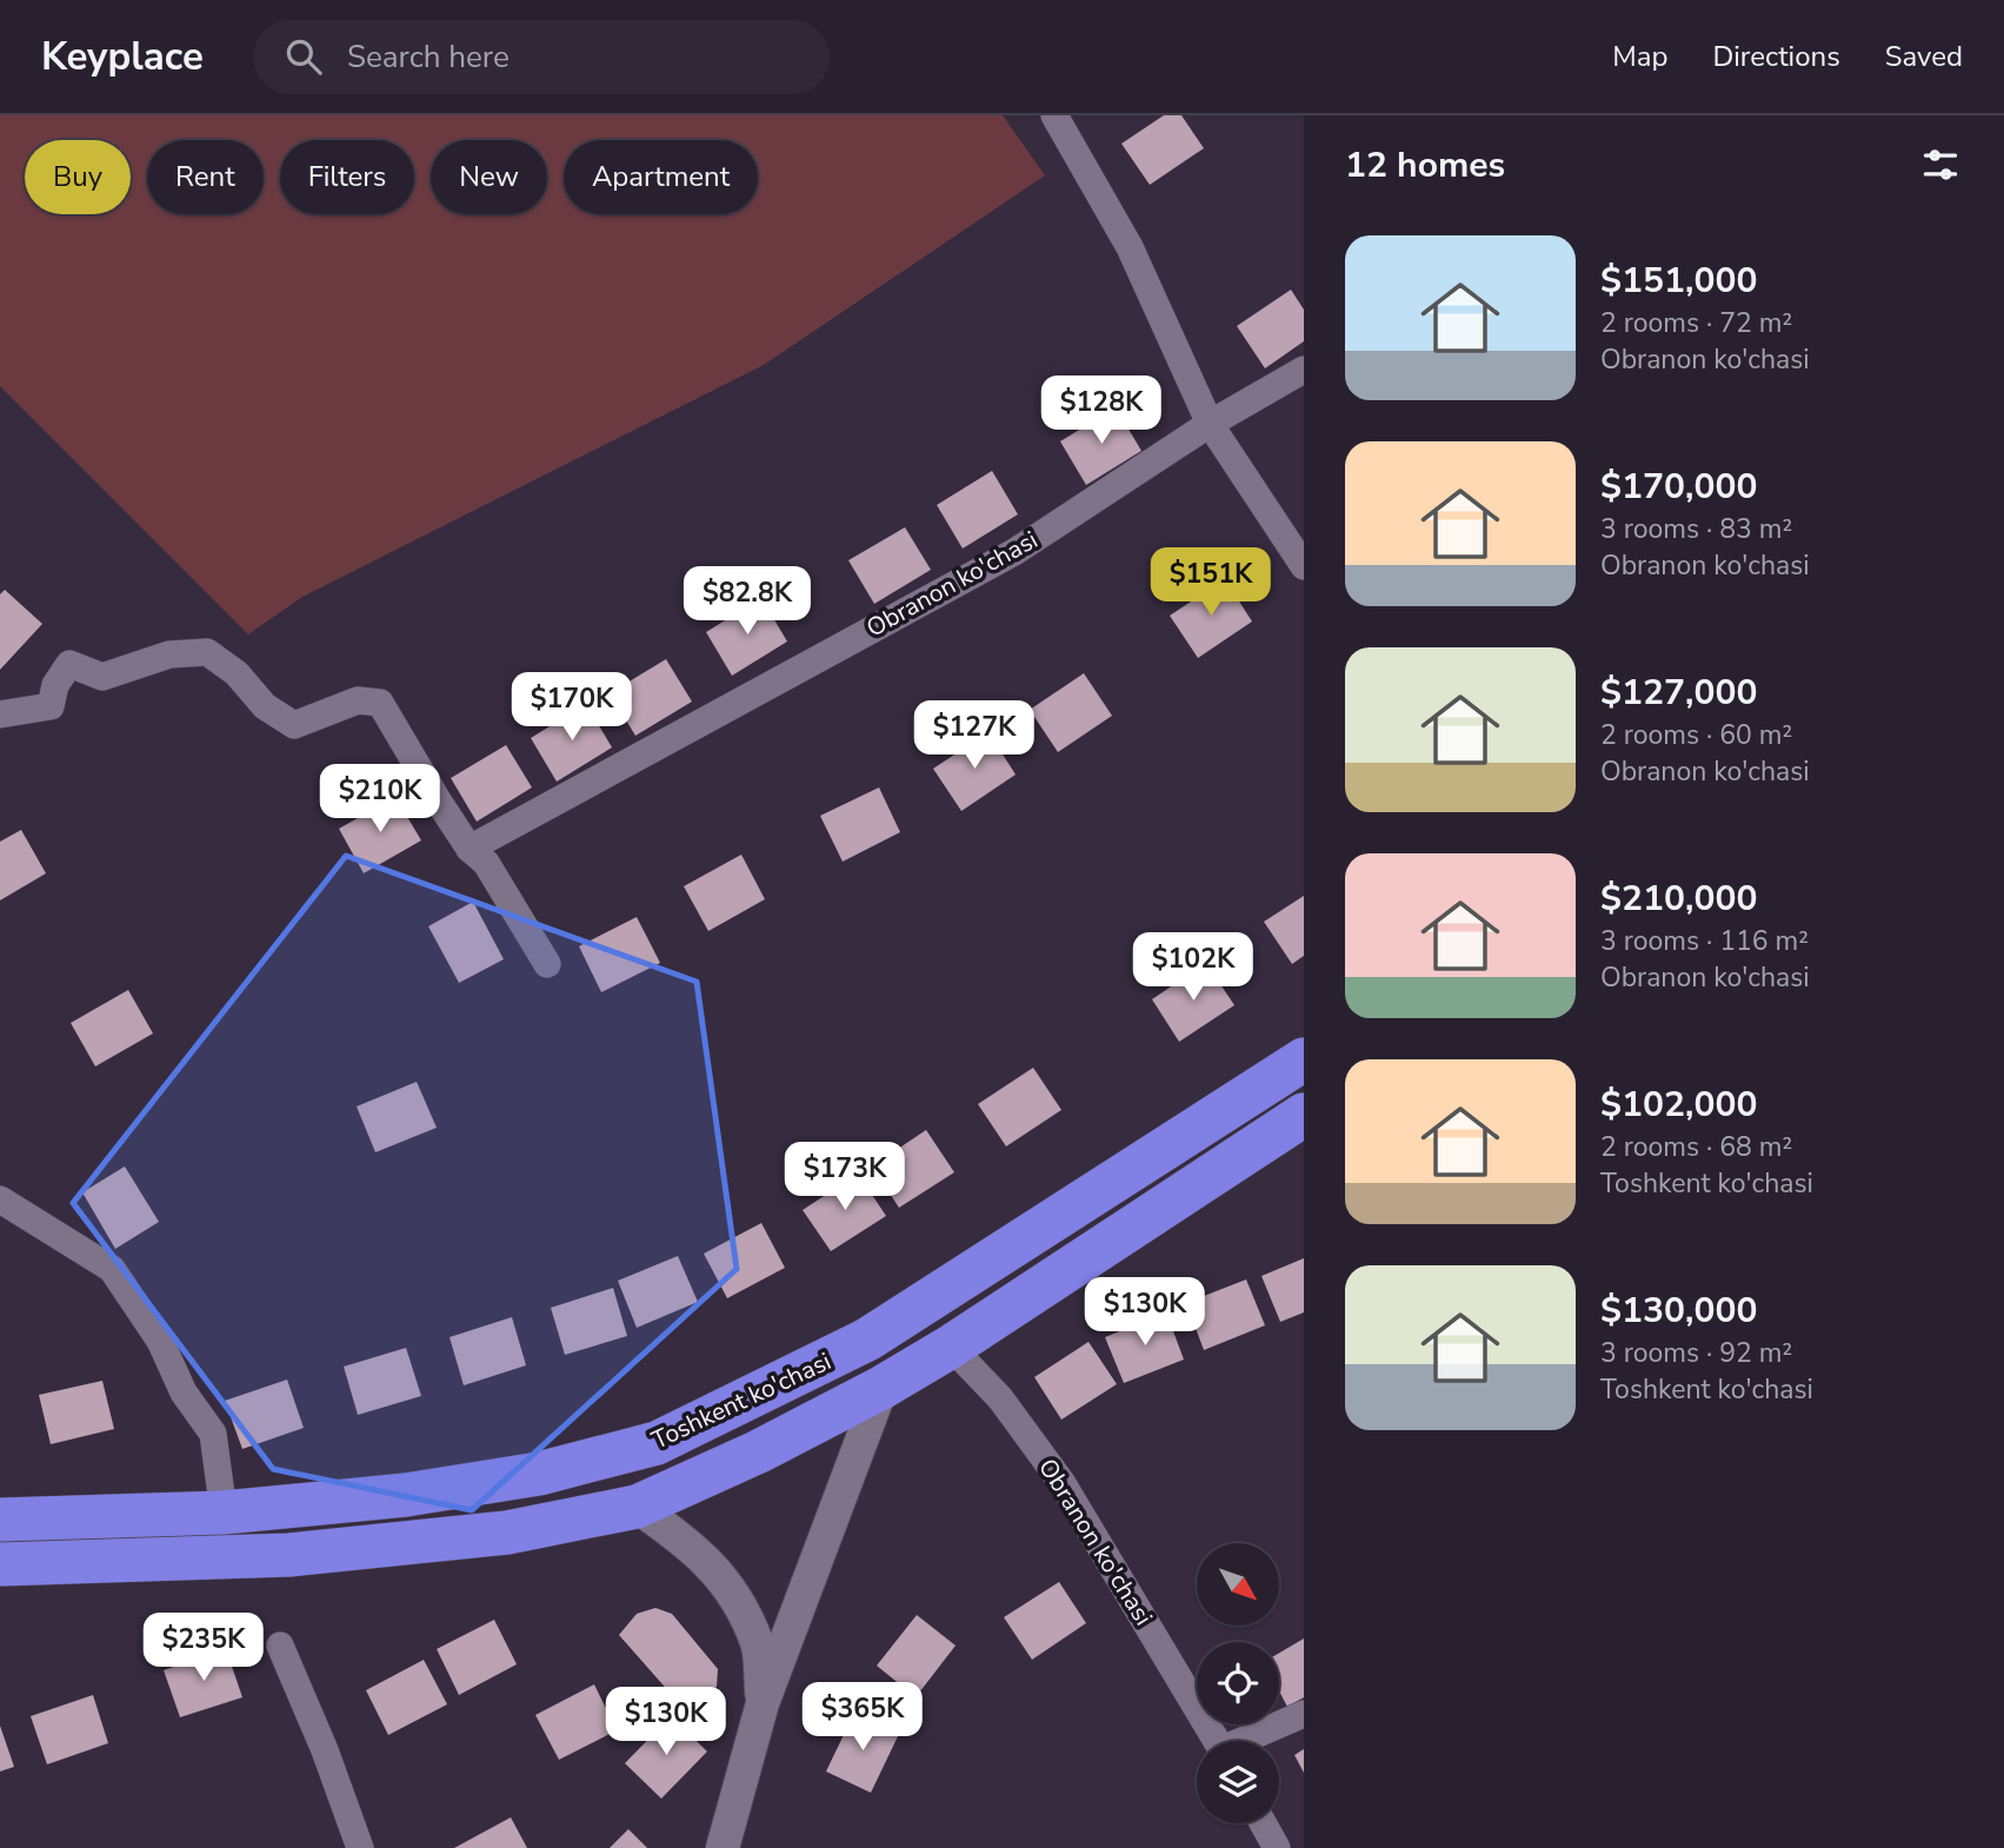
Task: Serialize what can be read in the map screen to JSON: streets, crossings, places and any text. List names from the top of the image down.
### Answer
{
  "streets": {
    "highway": ["Toshkent ko'chasi"],
    "street": ["Obranon ko'chasi"]
  },
  "crossings": [
    ["Obranon ko'chasi", "Toshkent ko'chasi"]
  ],
  "north": "bottom right",
  "page": {
    "header": "Keyplace",
    "search": "Search here",
    "nav": ["Map", "Directions", "Saved"],
    "heading": "12 homes",
    "chip": [
      "Buy",
      "Rent",
      "Filters",
      "New",
      "Apartment"
    ],
    "list": [
      {
        "name": "$151,000",
        "note": "2 rooms · 72 m² · Obranon ko'chasi"
      },
      {
        "name": "$170,000",
        "note": "3 rooms · 83 m² · Obranon ko'chasi"
      },
      {
        "name": "$127,000",
        "note": "2 rooms · 60 m² · Obranon ko'chasi"
      },
      {
        "name": "$210,000",
        "note": "3 rooms · 116 m² · Obranon ko'chasi"
      },
      {
        "name": "$102,000",
        "note": "2 rooms · 68 m² · Toshkent ko'chasi"
      },
      {
        "name": "$130,000",
        "note": "3 rooms · 92 m² · Toshkent ko'chasi"
      }
    ],
    "price": [
      "$128K",
      "$151K",
      "$82.8K",
      "$170K",
      "$127K",
      "$210K",
      "$102K",
      "$173K",
      "$130K",
      "$235K",
      "$365K",
      "$130K"
    ]
  }
}
